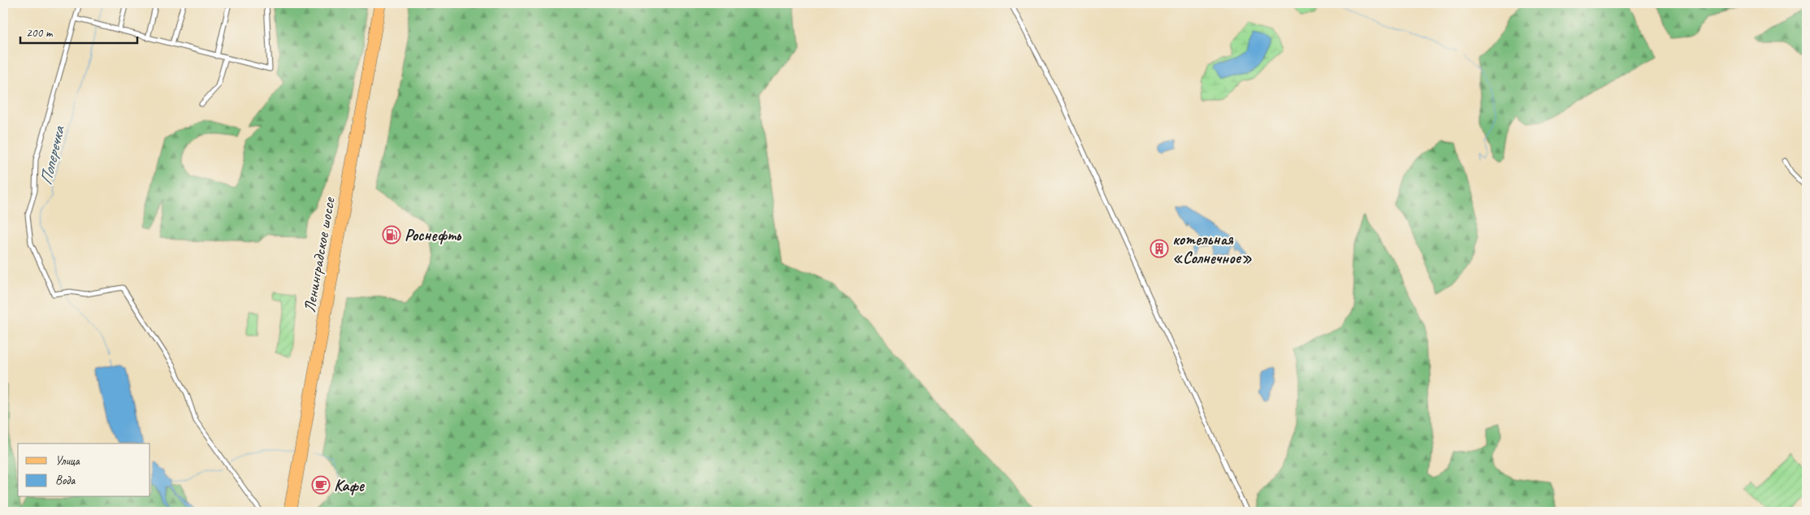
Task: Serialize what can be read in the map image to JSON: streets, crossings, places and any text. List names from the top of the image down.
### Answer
{
  "streets": {
    "highway": ["Ленинградское шоссе"]
  },
  "water": ["Поперечка"],
  "places": {
    "fuel station": ["Роснефть"],
    "building": ["котельная «Солнечное»"],
    "cafe": ["Кафе"]
  },
  "legend": ["Улица", "Вода"],
  "scale_bar": "200 m"
}
